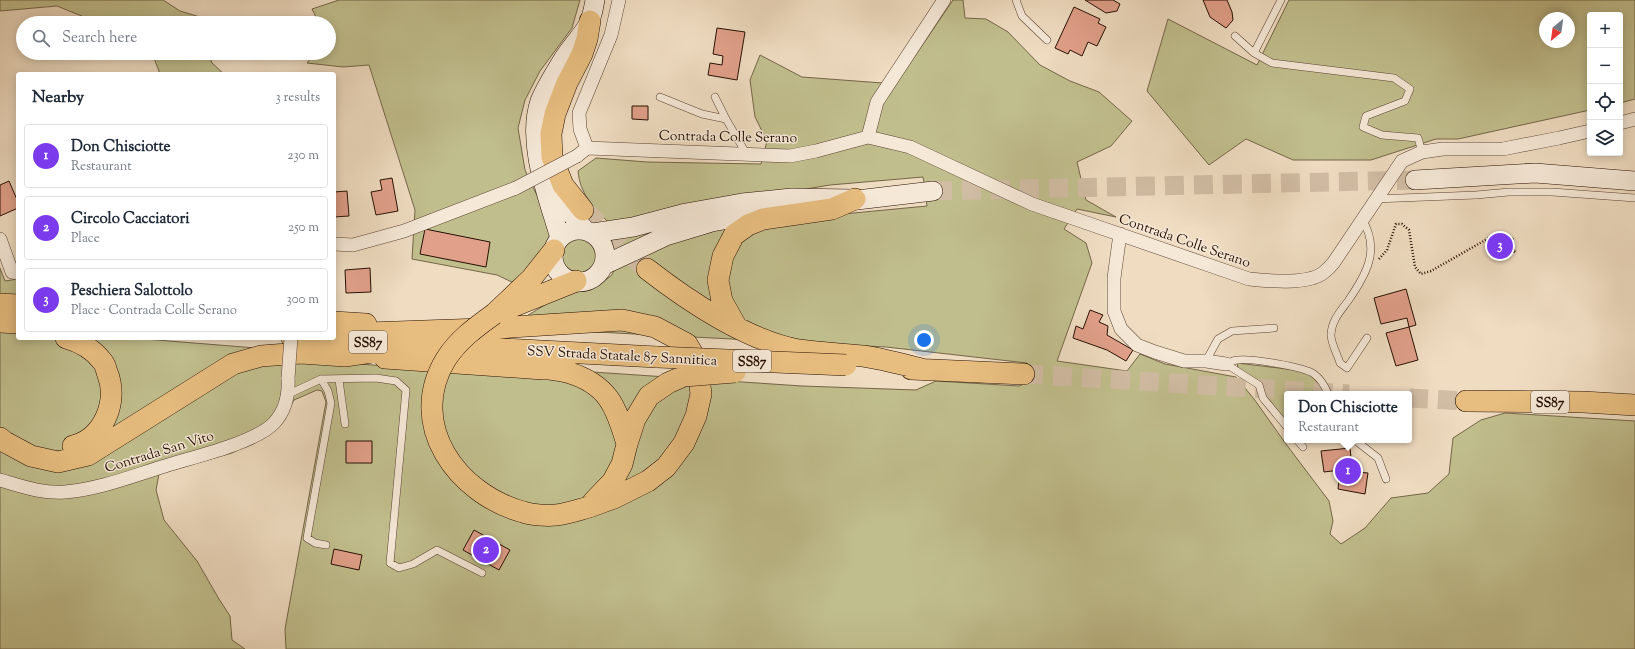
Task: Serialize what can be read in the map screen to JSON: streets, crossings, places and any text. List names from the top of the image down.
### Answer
{
  "streets": {
    "main road": ["SS87", "SSV Strada Statale 87 Sannitica"],
    "street": ["Contrada Colle Serano", "Contrada San Vito"]
  },
  "north": "bottom left",
  "page": {
    "map_buttons": ["+", "−"],
    "search": "Search here",
    "heading": ["Nearby", "3 results"],
    "list": [
      {
        "mark": "1",
        "name": "Don Chisciotte",
        "note": "Restaurant",
        "value": "230 m"
      },
      {
        "mark": "2",
        "name": "Circolo Cacciatori",
        "note": "Place",
        "value": "250 m"
      },
      {
        "mark": "3",
        "name": "Peschiera Salottolo",
        "note": "Place · Contrada Colle Serano",
        "value": "300 m"
      }
    ],
    "pins": ["3", "1", "2"],
    "popup": ["Don Chisciotte", "Restaurant"]
  }
}
